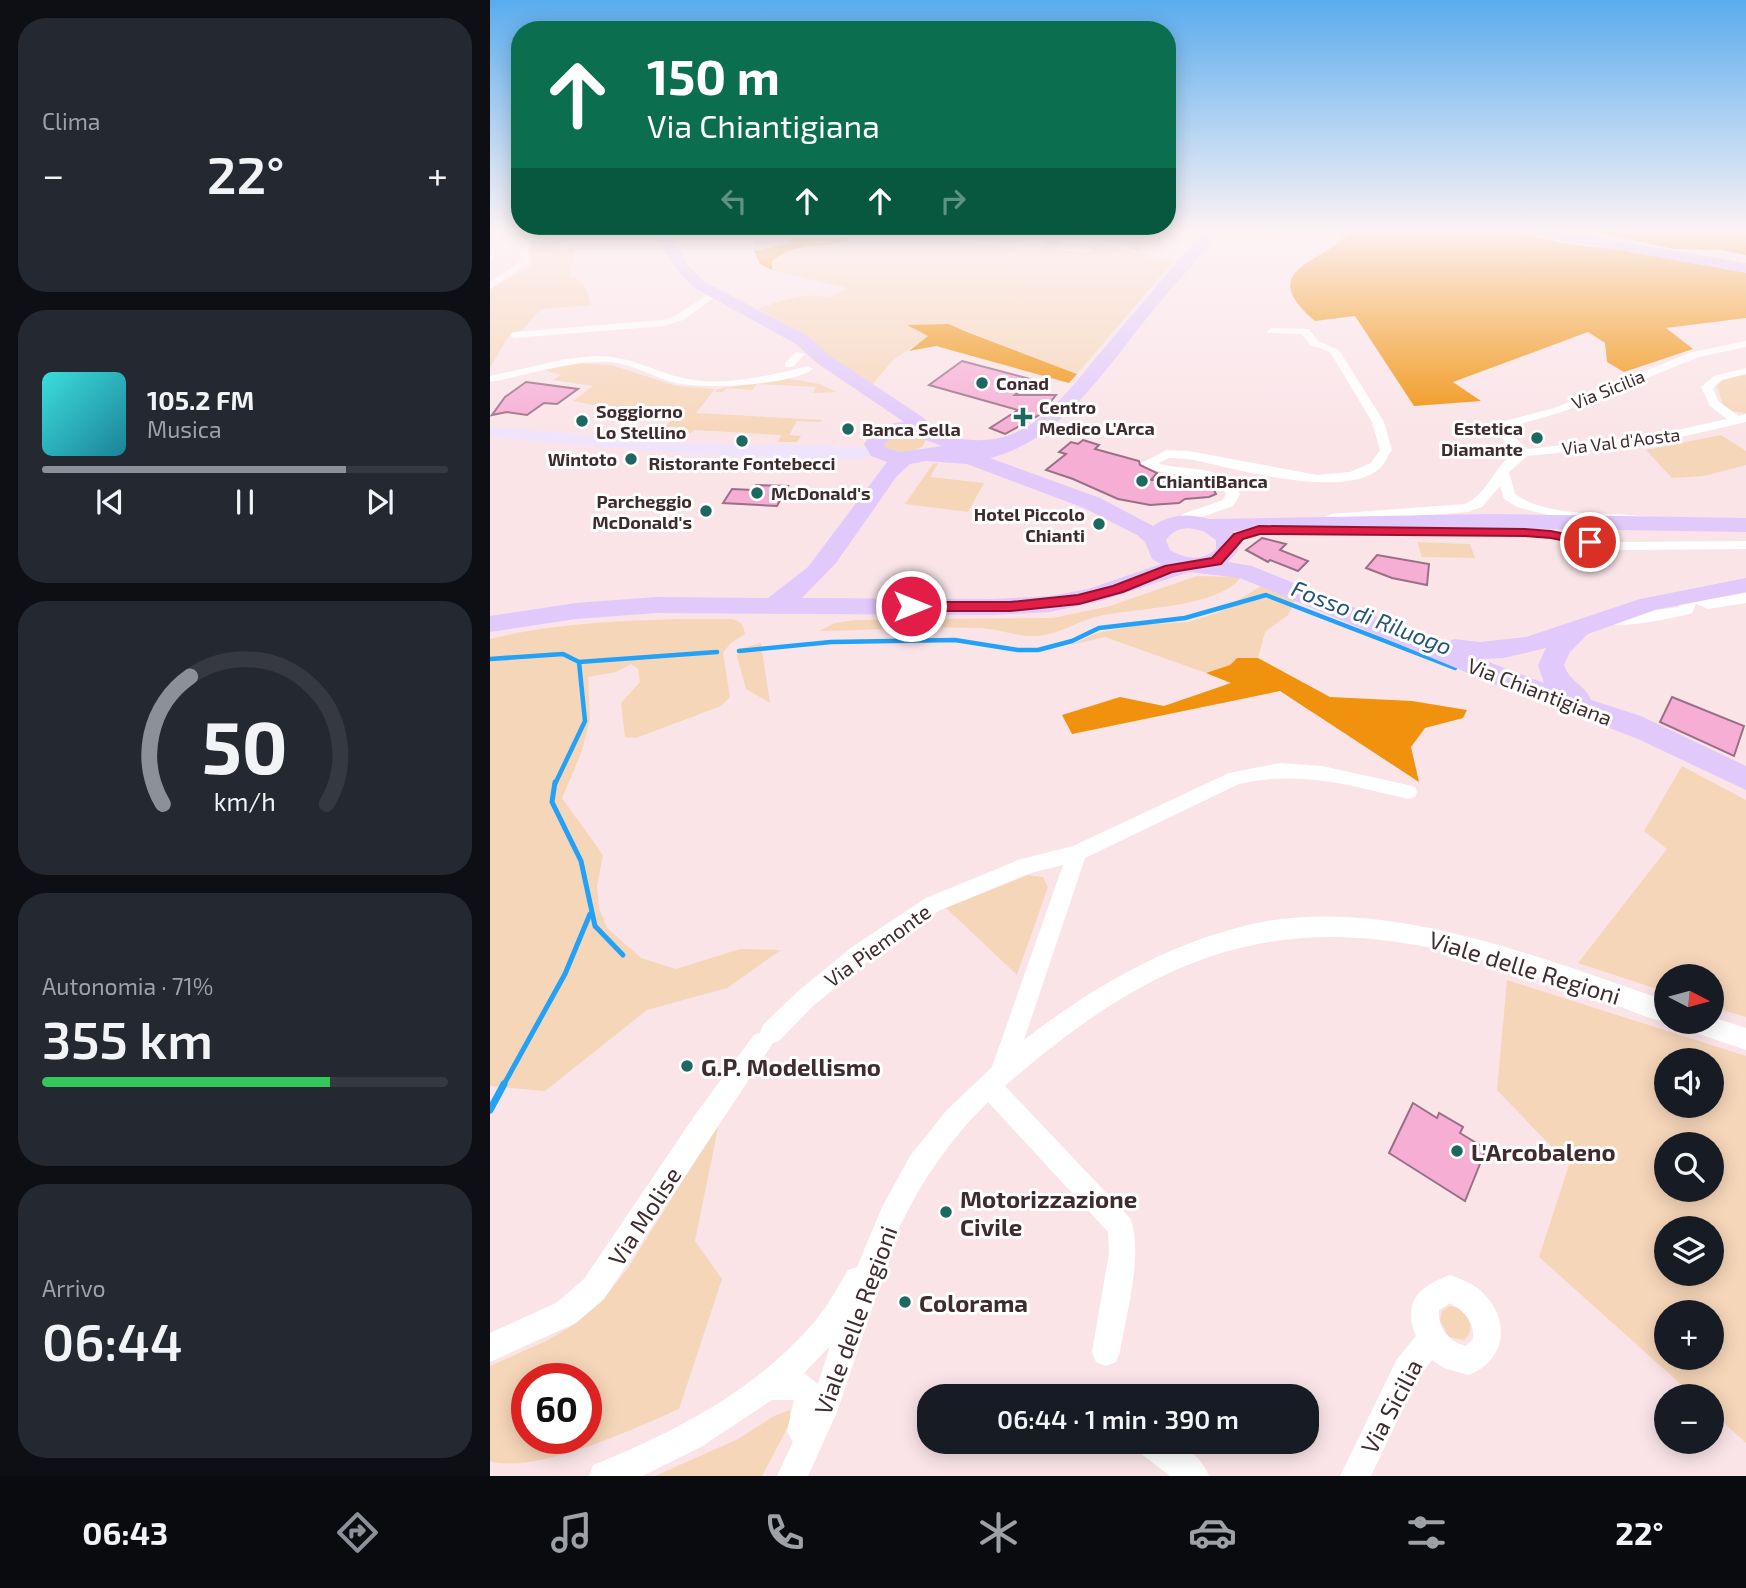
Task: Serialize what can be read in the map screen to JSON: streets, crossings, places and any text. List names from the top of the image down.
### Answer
{
  "streets": {
    "main road": ["Via Chiantigiana"],
    "street": [
      "Via Sicilia",
      "Via Val d'Aosta",
      "Via Piemonte",
      "Viale delle Regioni",
      "Via Molise"
    ]
  },
  "crossings": [
    ["Via Sicilia", "Via Val d'Aosta"],
    ["Via Piemonte", "Via Molise"]
  ],
  "water": ["Fosso di Riluogo"],
  "places": {
    "other": [
      "Conad",
      "Soggiorno Lo Stellino",
      "Banca Sella",
      "Estetica Diamante",
      "Ristorante Fontebecci",
      "Wintoto",
      "ChiantiBanca",
      "McDonald's",
      "Parcheggio McDonald's",
      "Hotel Piccolo Chianti",
      "G.P. Modellismo",
      "L'Arcobaleno",
      "Motorizzazione Civile",
      "Colorama"
    ],
    "health": ["Centro Medico L'Arca"]
  },
  "north": "right",
  "page": {
    "tile": [
      "Clima",
      ["Autonomia · 71%", "355 km"],
      ["Arrivo", "06:44"]
    ],
    "turn": ["150 m", "Via Chiantigiana"],
    "heat": ["−", "22°", "+"],
    "song": ["105.2 FM", "Musica"],
    "map_buttons": ["+", "−"],
    "limit": "60",
    "trip": "06:44 · 1 min · 390 m",
    "tabs": ["06:43", "22°"],
    "gauge": ["50", "km/h"]
  }
}
